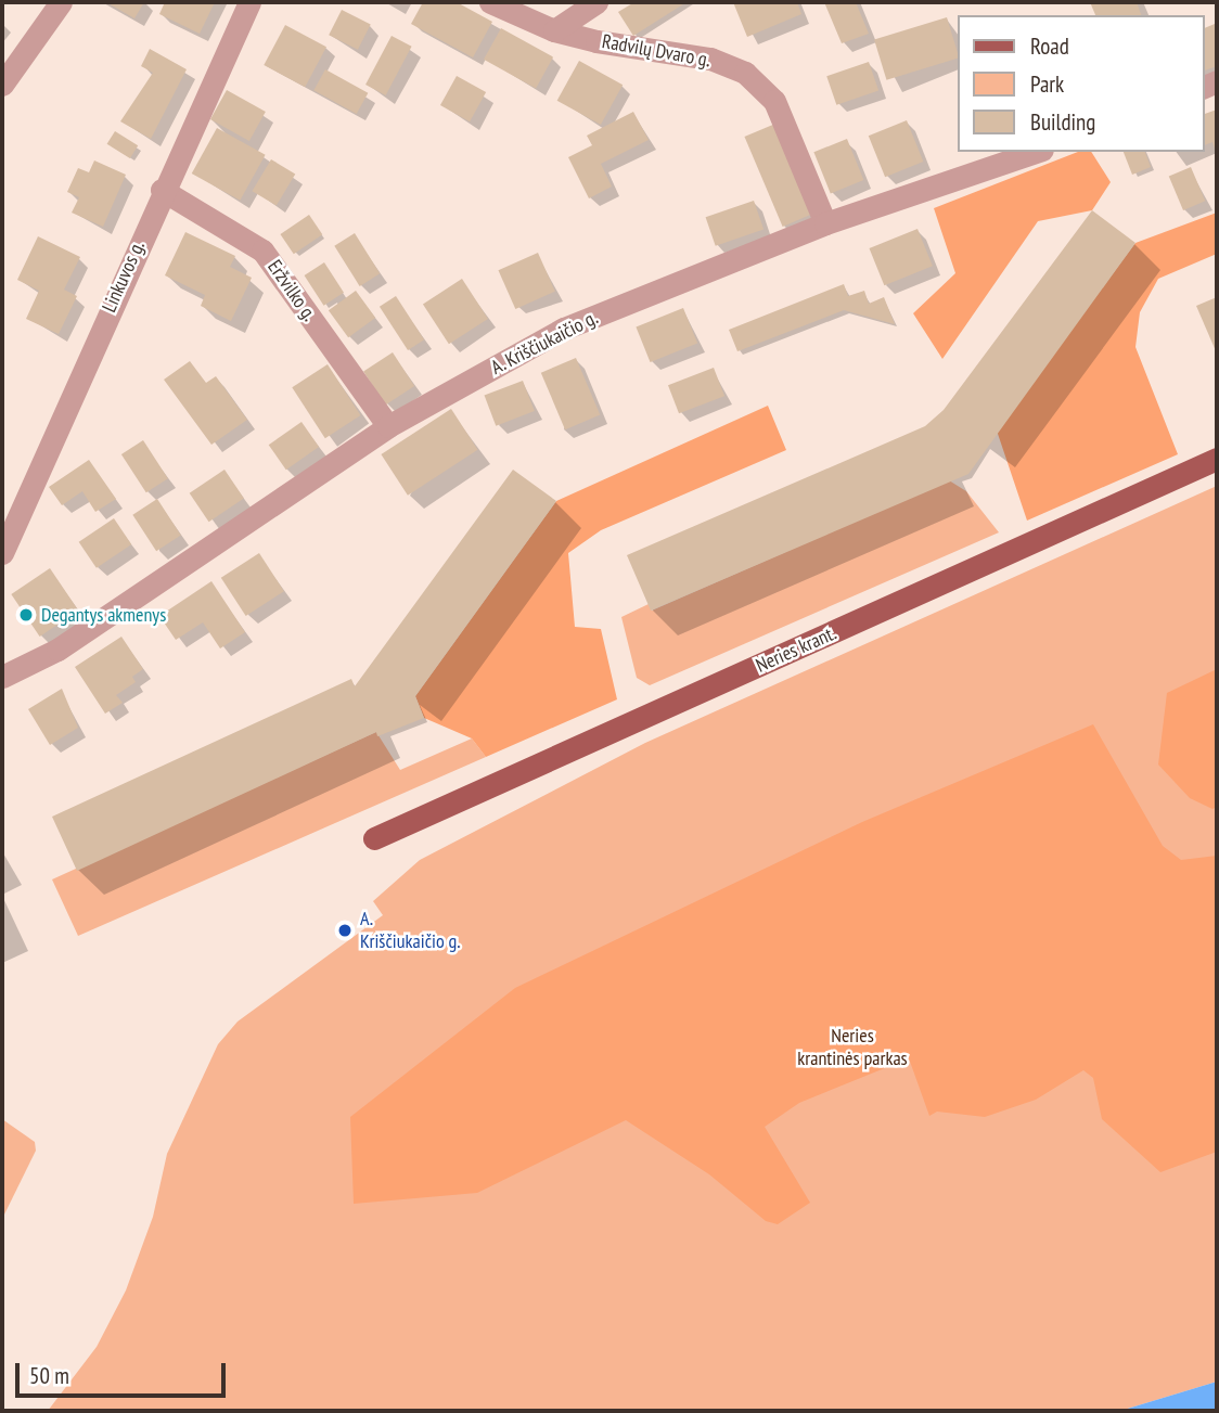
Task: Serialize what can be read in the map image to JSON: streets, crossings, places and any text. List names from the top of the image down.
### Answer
{
  "streets": {
    "main road": ["Neries krant."],
    "street": [
      "Radvilų Dvaro g.",
      "Linkuvos g.",
      "Eržvilko g.",
      "A. Kriščiukaičio g."
    ]
  },
  "crossings": [
    ["Radvilų Dvaro g.", "A. Kriščiukaičio g."],
    ["Linkuvos g.", "Eržvilko g."],
    ["Eržvilko g.", "A. Kriščiukaičio g."]
  ],
  "parks": ["Neries krantinės parkas"],
  "places": ["Degantys akmenys", "A. Kriščiukaičio g."],
  "legend": ["Road", "Park", "Building"],
  "scale_bar": "50 m"
}
